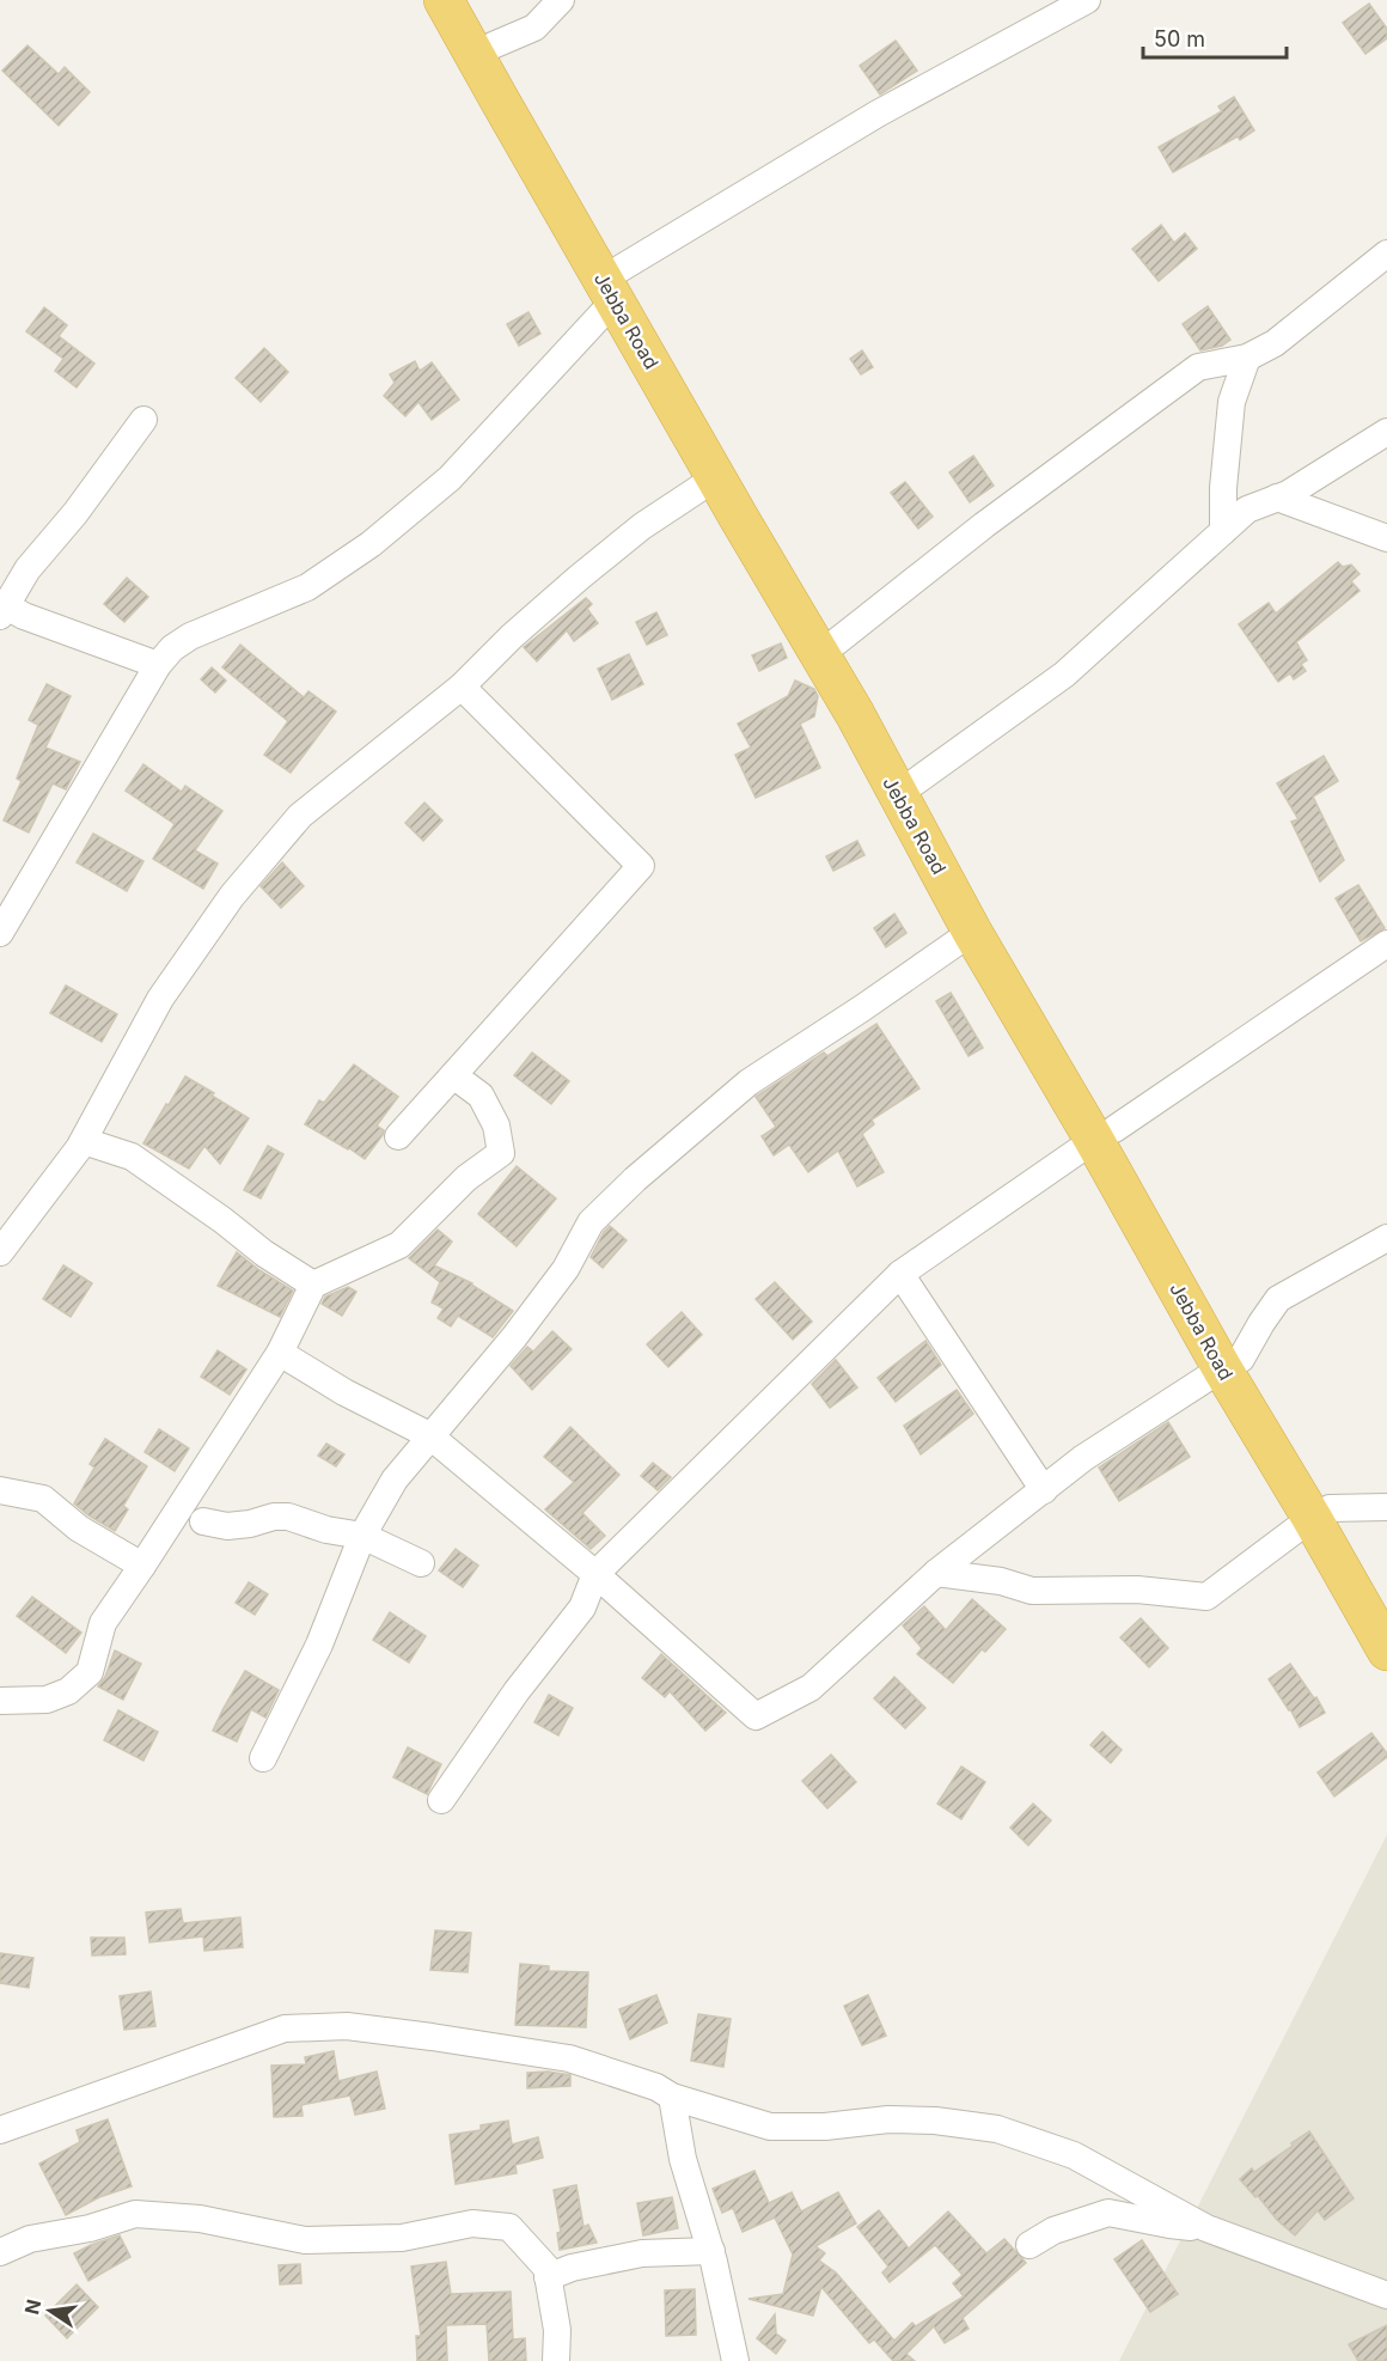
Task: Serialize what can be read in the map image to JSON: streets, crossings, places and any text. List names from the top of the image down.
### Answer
{
  "streets": {
    "highway": ["Jebba Road"]
  },
  "scale_bar": "50 m",
  "north": "left"
}
